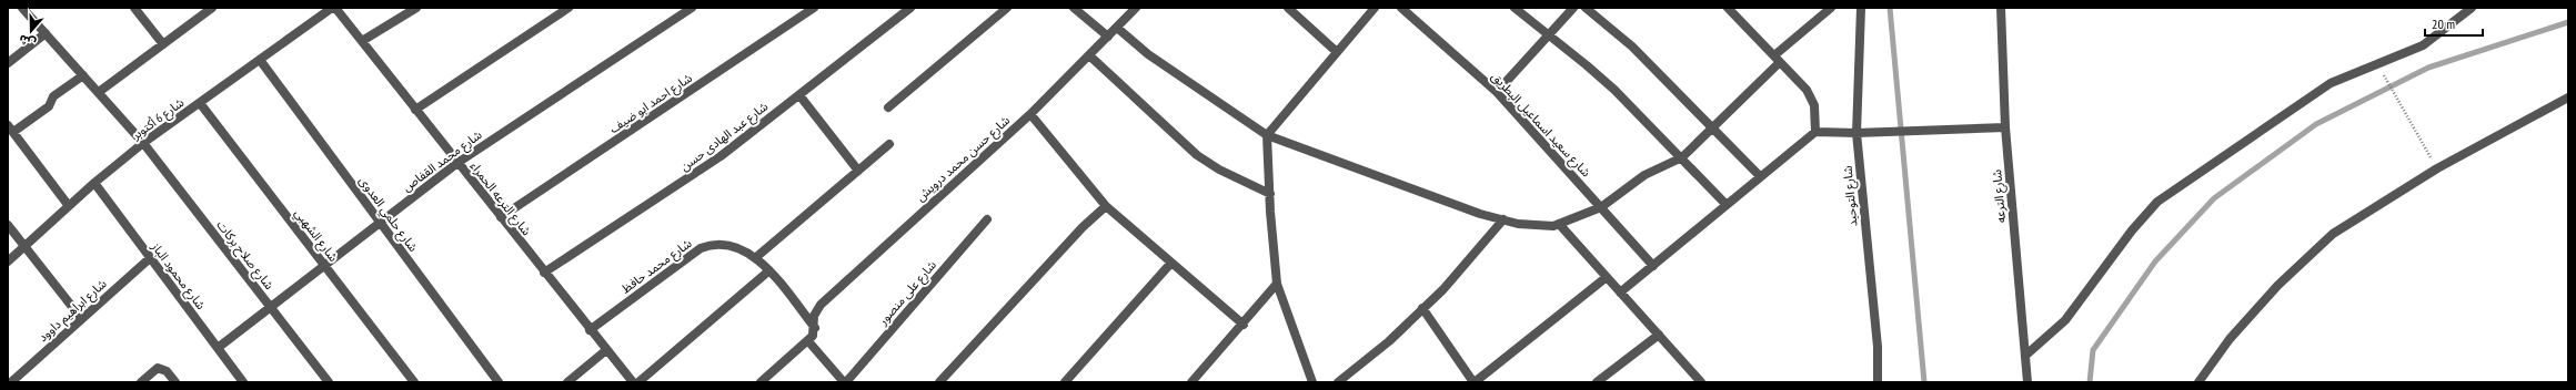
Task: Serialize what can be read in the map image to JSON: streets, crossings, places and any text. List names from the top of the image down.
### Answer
{
  "streets": {
    "street": [
      "شارع احمد ابو ضيف",
      "شارع 6 أكتوبر",
      "شارع سعيد اسماعيل البطريق",
      "شارع عبد الهادى حسن",
      "شارع حسن محمد درويش",
      "شارع محمد القفاص",
      "شارع التوحيد",
      "شارع الترعه",
      "شارع الترعه الحمراء",
      "شارع حلمي العدوى",
      "شارع الشهبي",
      "شارع صلاح بركات",
      "شارع محمد حافظ",
      "شارع محمود الباز",
      "شارع على منصور",
      "شارع ابراهيم داوود"
    ]
  },
  "crossings": [
    ["شارع احمد ابو ضيف", "شارع الترعه الحمراء"],
    ["شارع 6 أكتوبر", "شارع الترعه الحمراء"],
    ["شارع 6 أكتوبر", "شارع حلمي العدوى"],
    ["شارع 6 أكتوبر", "شارع الشهبي"],
    ["شارع 6 أكتوبر", "شارع صلاح بركات"],
    ["شارع 6 أكتوبر", "شارع محمود الباز"],
    ["شارع عبد الهادى حسن", "شارع الترعه الحمراء"],
    ["شارع حسن محمد درويش", "شارع محمد حافظ"],
    ["شارع محمد القفاص", "شارع الترعه الحمراء"],
    ["شارع محمد القفاص", "شارع حلمي العدوى"],
    ["شارع محمد القفاص", "شارع الشهبي"],
    ["شارع محمد القفاص", "شارع صلاح بركات"],
    ["شارع محمد القفاص", "شارع محمود الباز"],
    ["شارع الترعه الحمراء", "شارع محمد حافظ"],
    ["شارع محمود الباز", "شارع ابراهيم داوود"]
  ],
  "scale_bar": "20 m",
  "north": "bottom"
}
